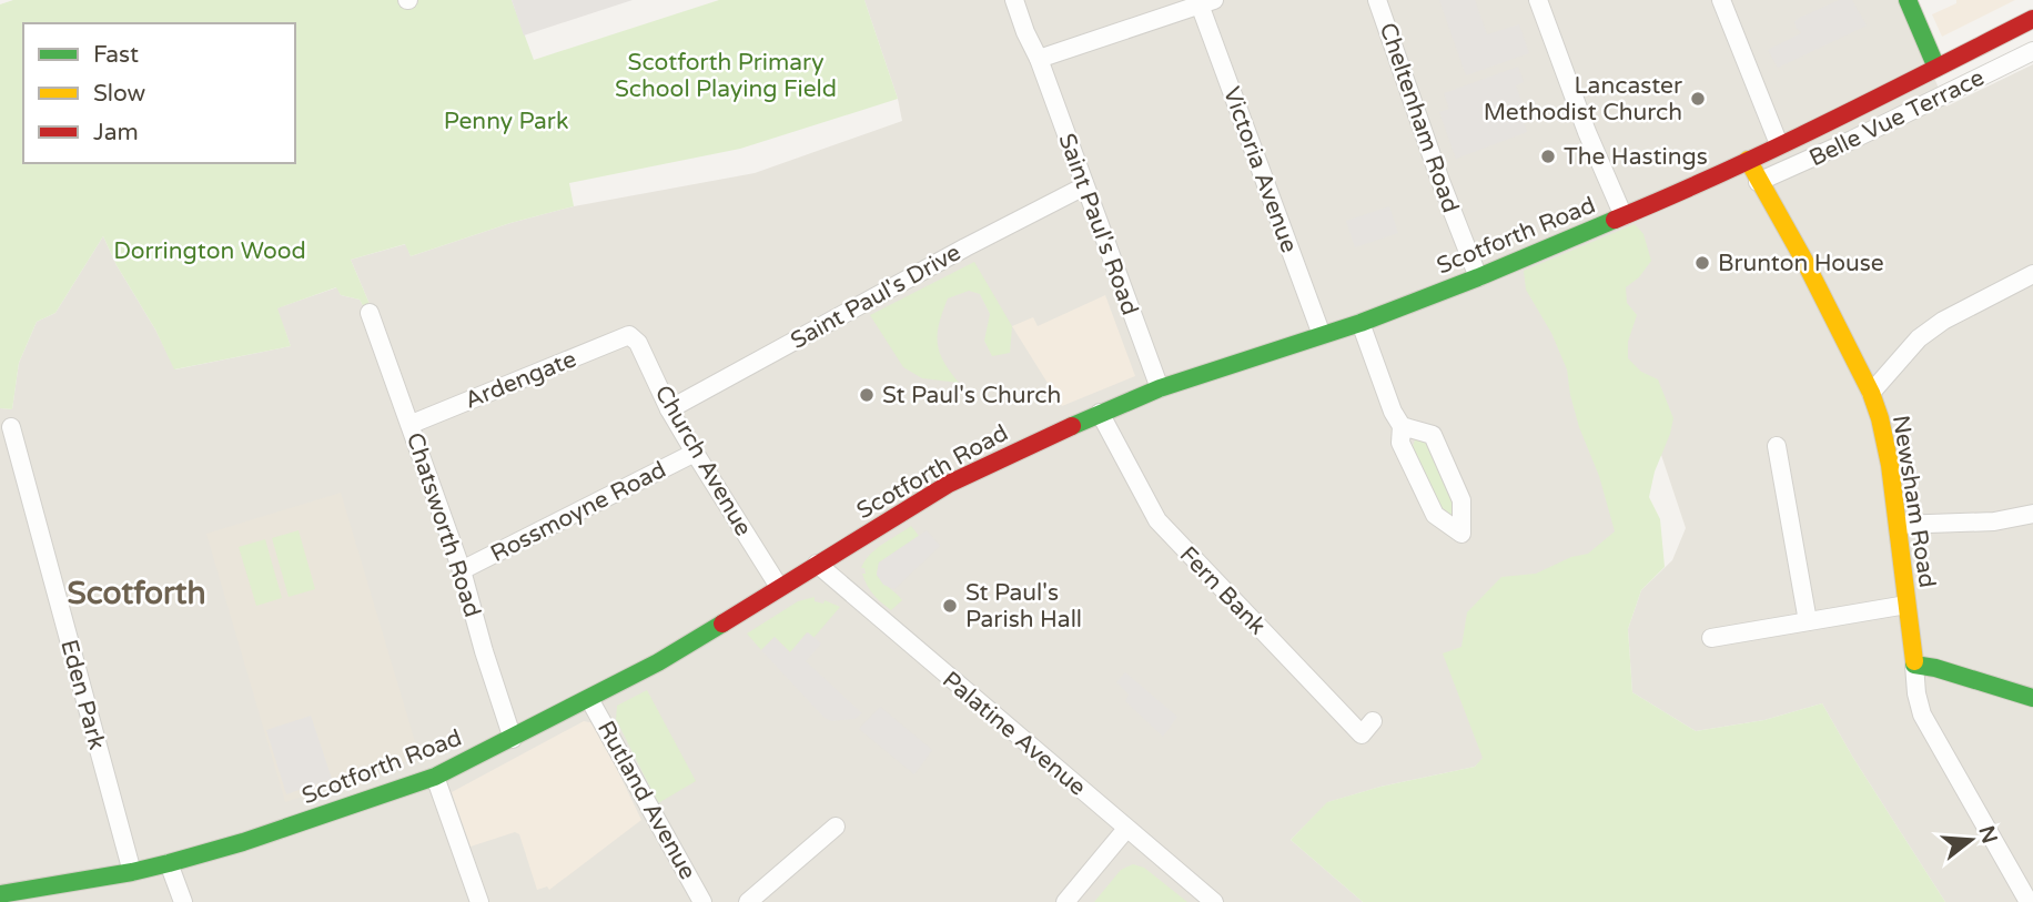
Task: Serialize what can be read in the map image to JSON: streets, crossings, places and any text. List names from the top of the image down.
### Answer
{
  "streets": {
    "main road": ["Scotforth Road", "Newsham Road"],
    "street": [
      "Cheltenham Road",
      "Belle Vue Terrace",
      "Victoria Avenue",
      "Saint Paul's Road",
      "Saint Paul's Drive",
      "Ardengate",
      "Church Avenue",
      "Rossmoyne Road",
      "Chatsworth Road",
      "Fern Bank",
      "Eden Park",
      "Palatine Avenue",
      "Rutland Avenue"
    ]
  },
  "crossings": [
    ["Cheltenham Road", "Scotforth Road"],
    ["Belle Vue Terrace", "Newsham Road"],
    ["Victoria Avenue", "Scotforth Road"],
    ["Saint Paul's Road", "Scotforth Road"],
    ["Saint Paul's Road", "Saint Paul's Drive"],
    ["Scotforth Road", "Church Avenue"],
    ["Scotforth Road", "Newsham Road"],
    ["Scotforth Road", "Chatsworth Road"],
    ["Scotforth Road", "Fern Bank"],
    ["Scotforth Road", "Eden Park"],
    ["Scotforth Road", "Palatine Avenue"],
    ["Scotforth Road", "Rutland Avenue"],
    ["Saint Paul's Drive", "Church Avenue"],
    ["Ardengate", "Church Avenue"],
    ["Ardengate", "Chatsworth Road"],
    ["Church Avenue", "Rossmoyne Road"],
    ["Rossmoyne Road", "Chatsworth Road"]
  ],
  "districts": ["Scotforth"],
  "parks": ["Scotforth Primary School Playing Field", "Penny Park", "Dorrington Wood"],
  "places": [
    "Lancaster Methodist Church",
    "The Hastings",
    "Brunton House",
    "St Paul's Church",
    "St Paul's Parish Hall"
  ],
  "legend": ["Fast", "Slow", "Jam"],
  "north": "right"
}
